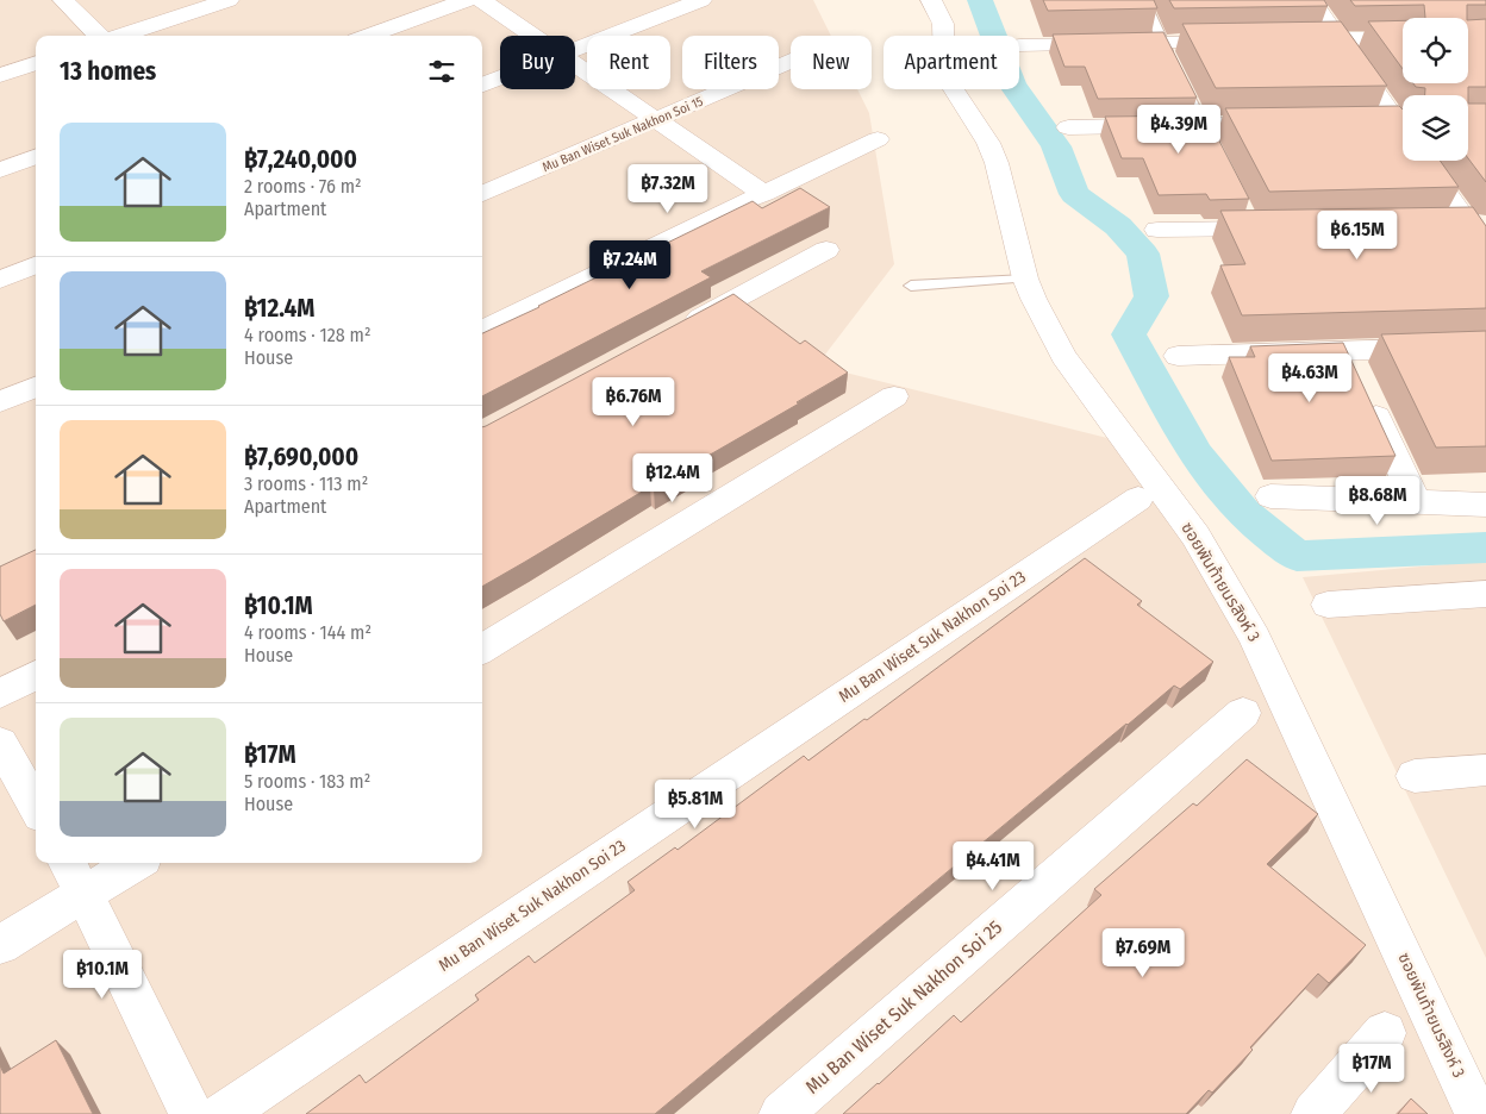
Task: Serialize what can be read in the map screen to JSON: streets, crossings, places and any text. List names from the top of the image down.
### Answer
{
  "streets": {
    "street": [
      "Mu Ban Wiset Suk Nakhon Soi 15",
      "ซอยพันท้ายนรสิงห์ 3",
      "Mu Ban Wiset Suk Nakhon Soi 23",
      "Mu Ban Wiset Suk Nakhon Soi 25"
    ]
  },
  "page": {
    "chip": [
      "Buy",
      "Rent",
      "Filters",
      "New",
      "Apartment"
    ],
    "heading": "13 homes",
    "price": [
      "฿4.39M",
      "฿7.32M",
      "฿6.15M",
      "฿7.24M",
      "฿4.63M",
      "฿6.76M",
      "฿12.4M",
      "฿8.68M",
      "฿5.81M",
      "฿4.41M",
      "฿7.69M",
      "฿10.1M",
      "฿17M"
    ],
    "list": [
      {
        "name": "฿7,240,000",
        "note": "2 rooms · 76 m² · Apartment"
      },
      {
        "name": "฿12.4M",
        "note": "4 rooms · 128 m² · House"
      },
      {
        "name": "฿7,690,000",
        "note": "3 rooms · 113 m² · Apartment"
      },
      {
        "name": "฿10.1M",
        "note": "4 rooms · 144 m² · House"
      },
      {
        "name": "฿17M",
        "note": "5 rooms · 183 m² · House"
      }
    ]
  }
}
